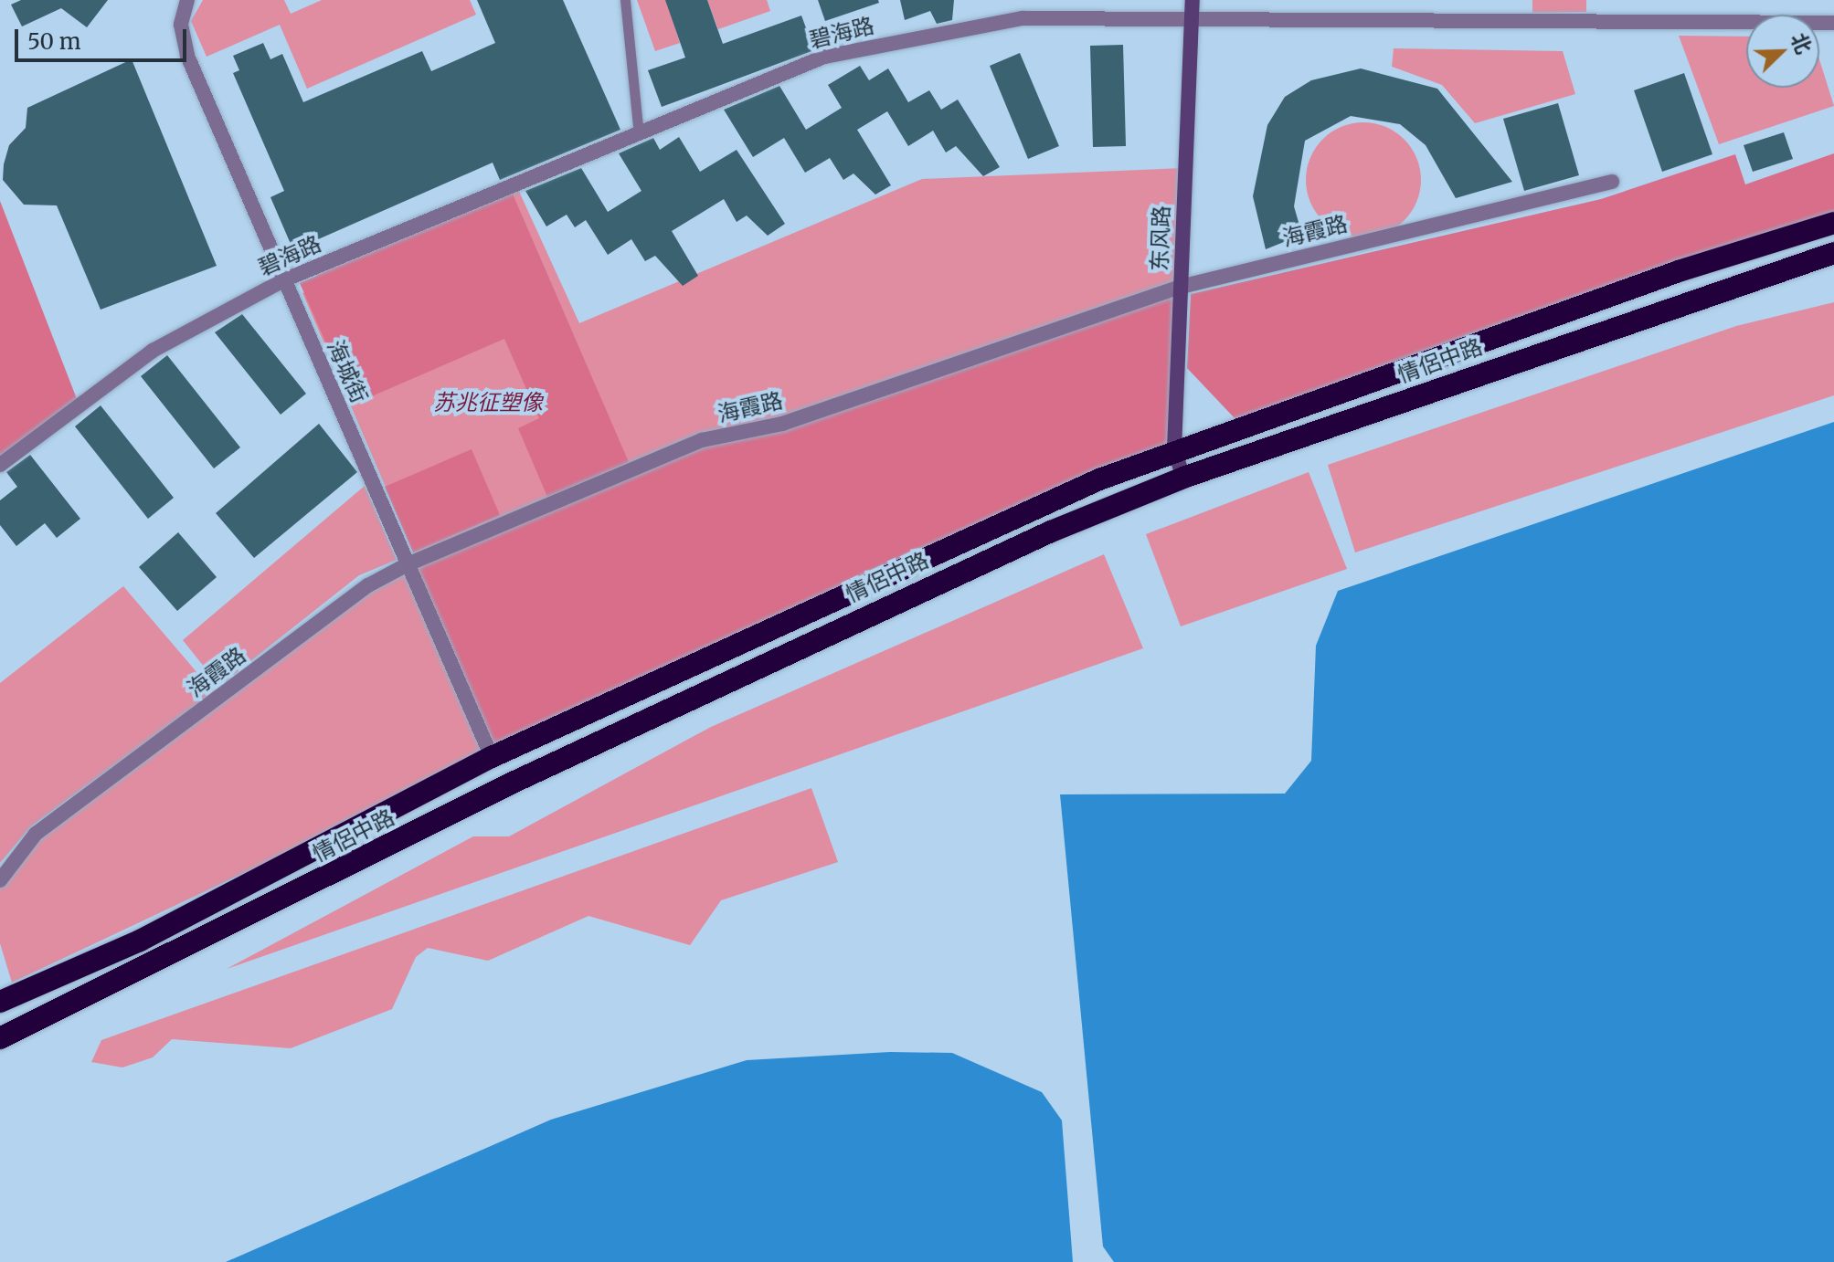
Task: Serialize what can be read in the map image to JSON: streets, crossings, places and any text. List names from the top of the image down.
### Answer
{
  "streets": {
    "highway": ["情侶中路"],
    "street": [
      "碧海路",
      "海霞路",
      "东风路",
      "海城街"
    ]
  },
  "crossings": [
    ["碧海路", "东风路"],
    ["碧海路", "海城街"],
    ["海霞路", "东风路"],
    ["海霞路", "海城街"],
    ["东风路", "情侶中路"],
    ["情侶中路", "海城街"]
  ],
  "parks": ["苏兆征塑像"],
  "scale_bar": "50 m",
  "north": "top right"
}
